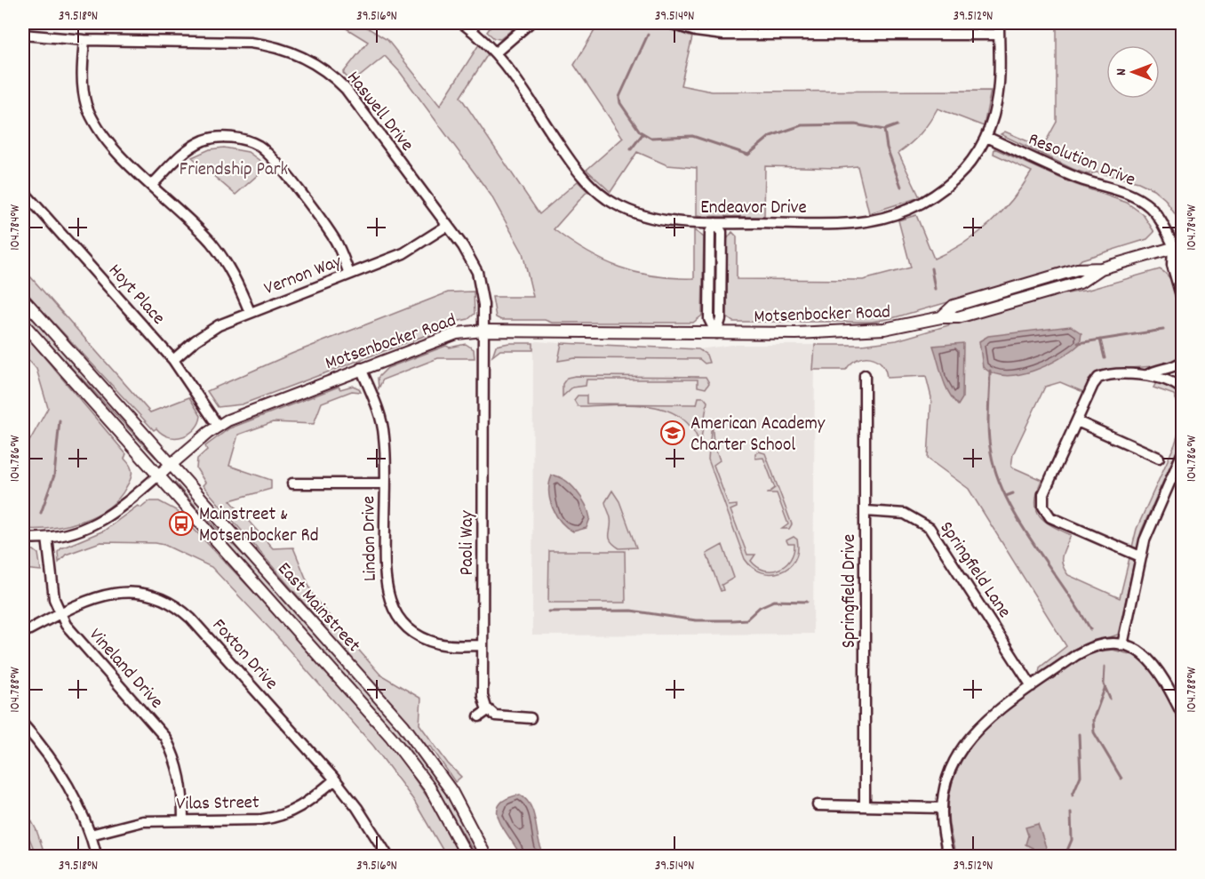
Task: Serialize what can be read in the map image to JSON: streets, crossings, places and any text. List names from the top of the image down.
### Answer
{
  "streets": {
    "main road": ["Motsenbocker Road", "East Mainstreet"],
    "street": [
      "Haswell Drive",
      "Resolution Drive",
      "Endeavor Drive",
      "Vernon Way",
      "Hoyt Place",
      "Lindon Drive",
      "Paoli Way",
      "Springfield Lane",
      "Springfield Drive",
      "Foxton Drive",
      "Vineland Drive",
      "Vilas Street"
    ]
  },
  "crossings": [
    ["Haswell Drive", "Vernon Way"],
    ["Haswell Drive", "Motsenbocker Road"],
    ["Haswell Drive", "Paoli Way"],
    ["Resolution Drive", "Endeavor Drive"],
    ["Resolution Drive", "Motsenbocker Road"],
    ["Vernon Way", "Hoyt Place"],
    ["Hoyt Place", "Motsenbocker Road"],
    ["Motsenbocker Road", "Lindon Drive"],
    ["Motsenbocker Road", "Paoli Way"],
    ["Motsenbocker Road", "East Mainstreet"],
    ["Motsenbocker Road", "Vineland Drive"],
    ["Lindon Drive", "Paoli Way"],
    ["Springfield Lane", "Springfield Drive"],
    ["Foxton Drive", "Vineland Drive"],
    ["Foxton Drive", "Vilas Street"],
    ["Vineland Drive", "Vilas Street"]
  ],
  "parks": ["Friendship Park"],
  "places": {
    "school or university": ["American Academy Charter School"],
    "bus stop": ["Mainstreet & Motsenbocker Rd"]
  },
  "north": "left",
  "coordinates": [
    "39.518°N",
    "39.516°N",
    "39.514°N",
    "39.512°N",
    "104.784°W",
    "104.786°W",
    "104.788°W"
  ]
}
